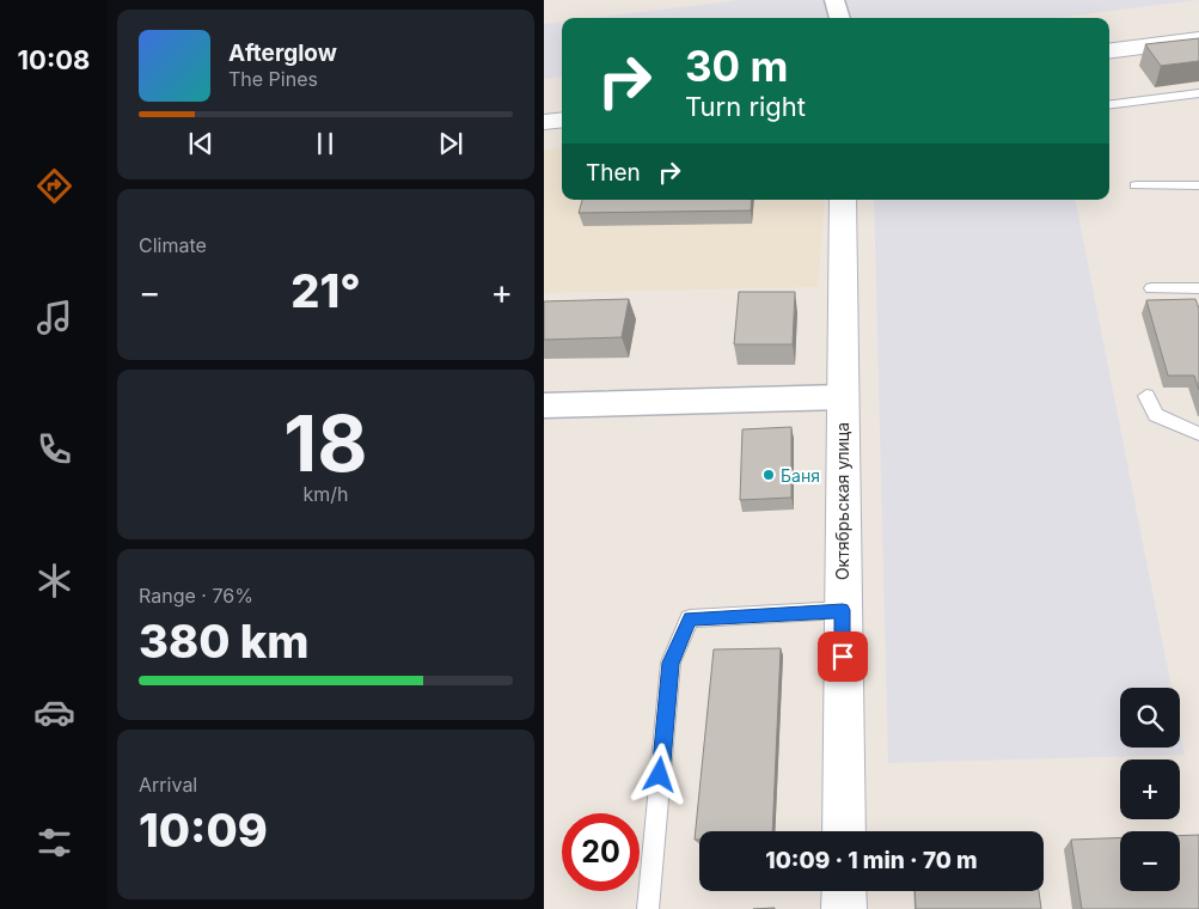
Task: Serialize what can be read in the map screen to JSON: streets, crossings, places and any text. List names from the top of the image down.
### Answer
{
  "streets": {
    "street": ["Октябрьская улица"]
  },
  "places": ["Баня"],
  "page": {
    "tabs": "10:08",
    "turn": ["30 m", "Turn right"],
    "song": ["Afterglow", "The Pines"],
    "then": "Then",
    "tile": [
      "Climate",
      ["18", "km/h"],
      ["Range · 76%", "380 km"],
      ["Arrival", "10:09"]
    ],
    "heat": ["−", "21°", "+"],
    "map_buttons": ["+", "−"],
    "limit": "20",
    "trip": "10:09 · 1 min · 70 m"
  }
}
